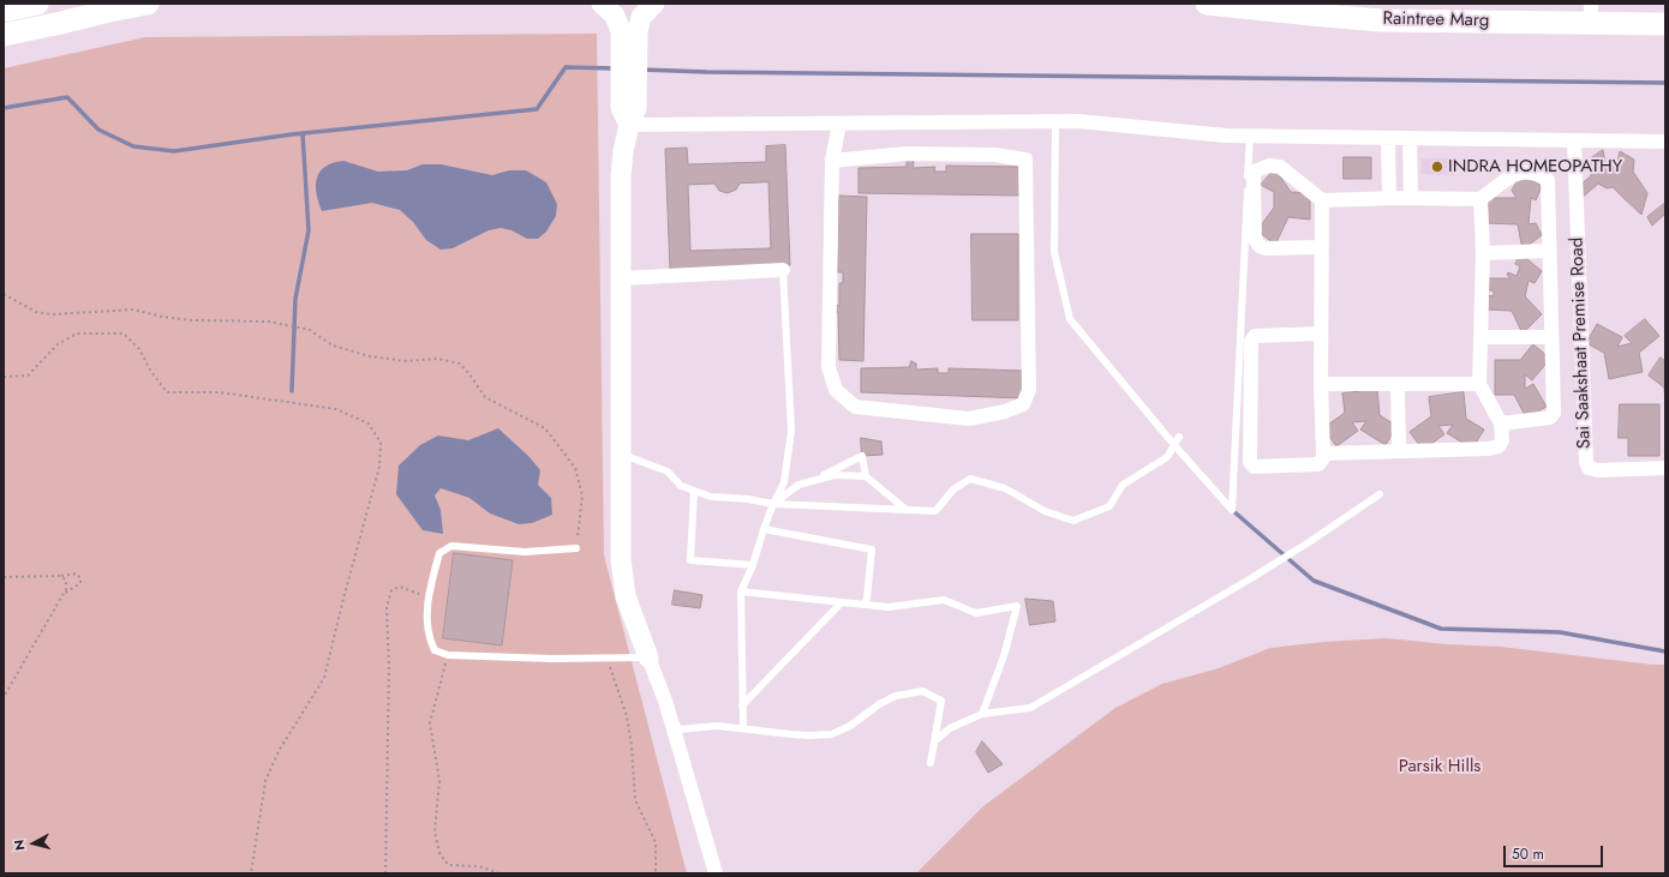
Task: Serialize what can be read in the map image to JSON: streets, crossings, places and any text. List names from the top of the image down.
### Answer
{
  "streets": {
    "main road": ["Raintree Marg"],
    "street": ["Sai Saakshaat Premise Road"]
  },
  "parks": ["Parsik Hills"],
  "places": ["INDRA HOMEOPATHY"],
  "scale_bar": "50 m",
  "north": "left"
}
